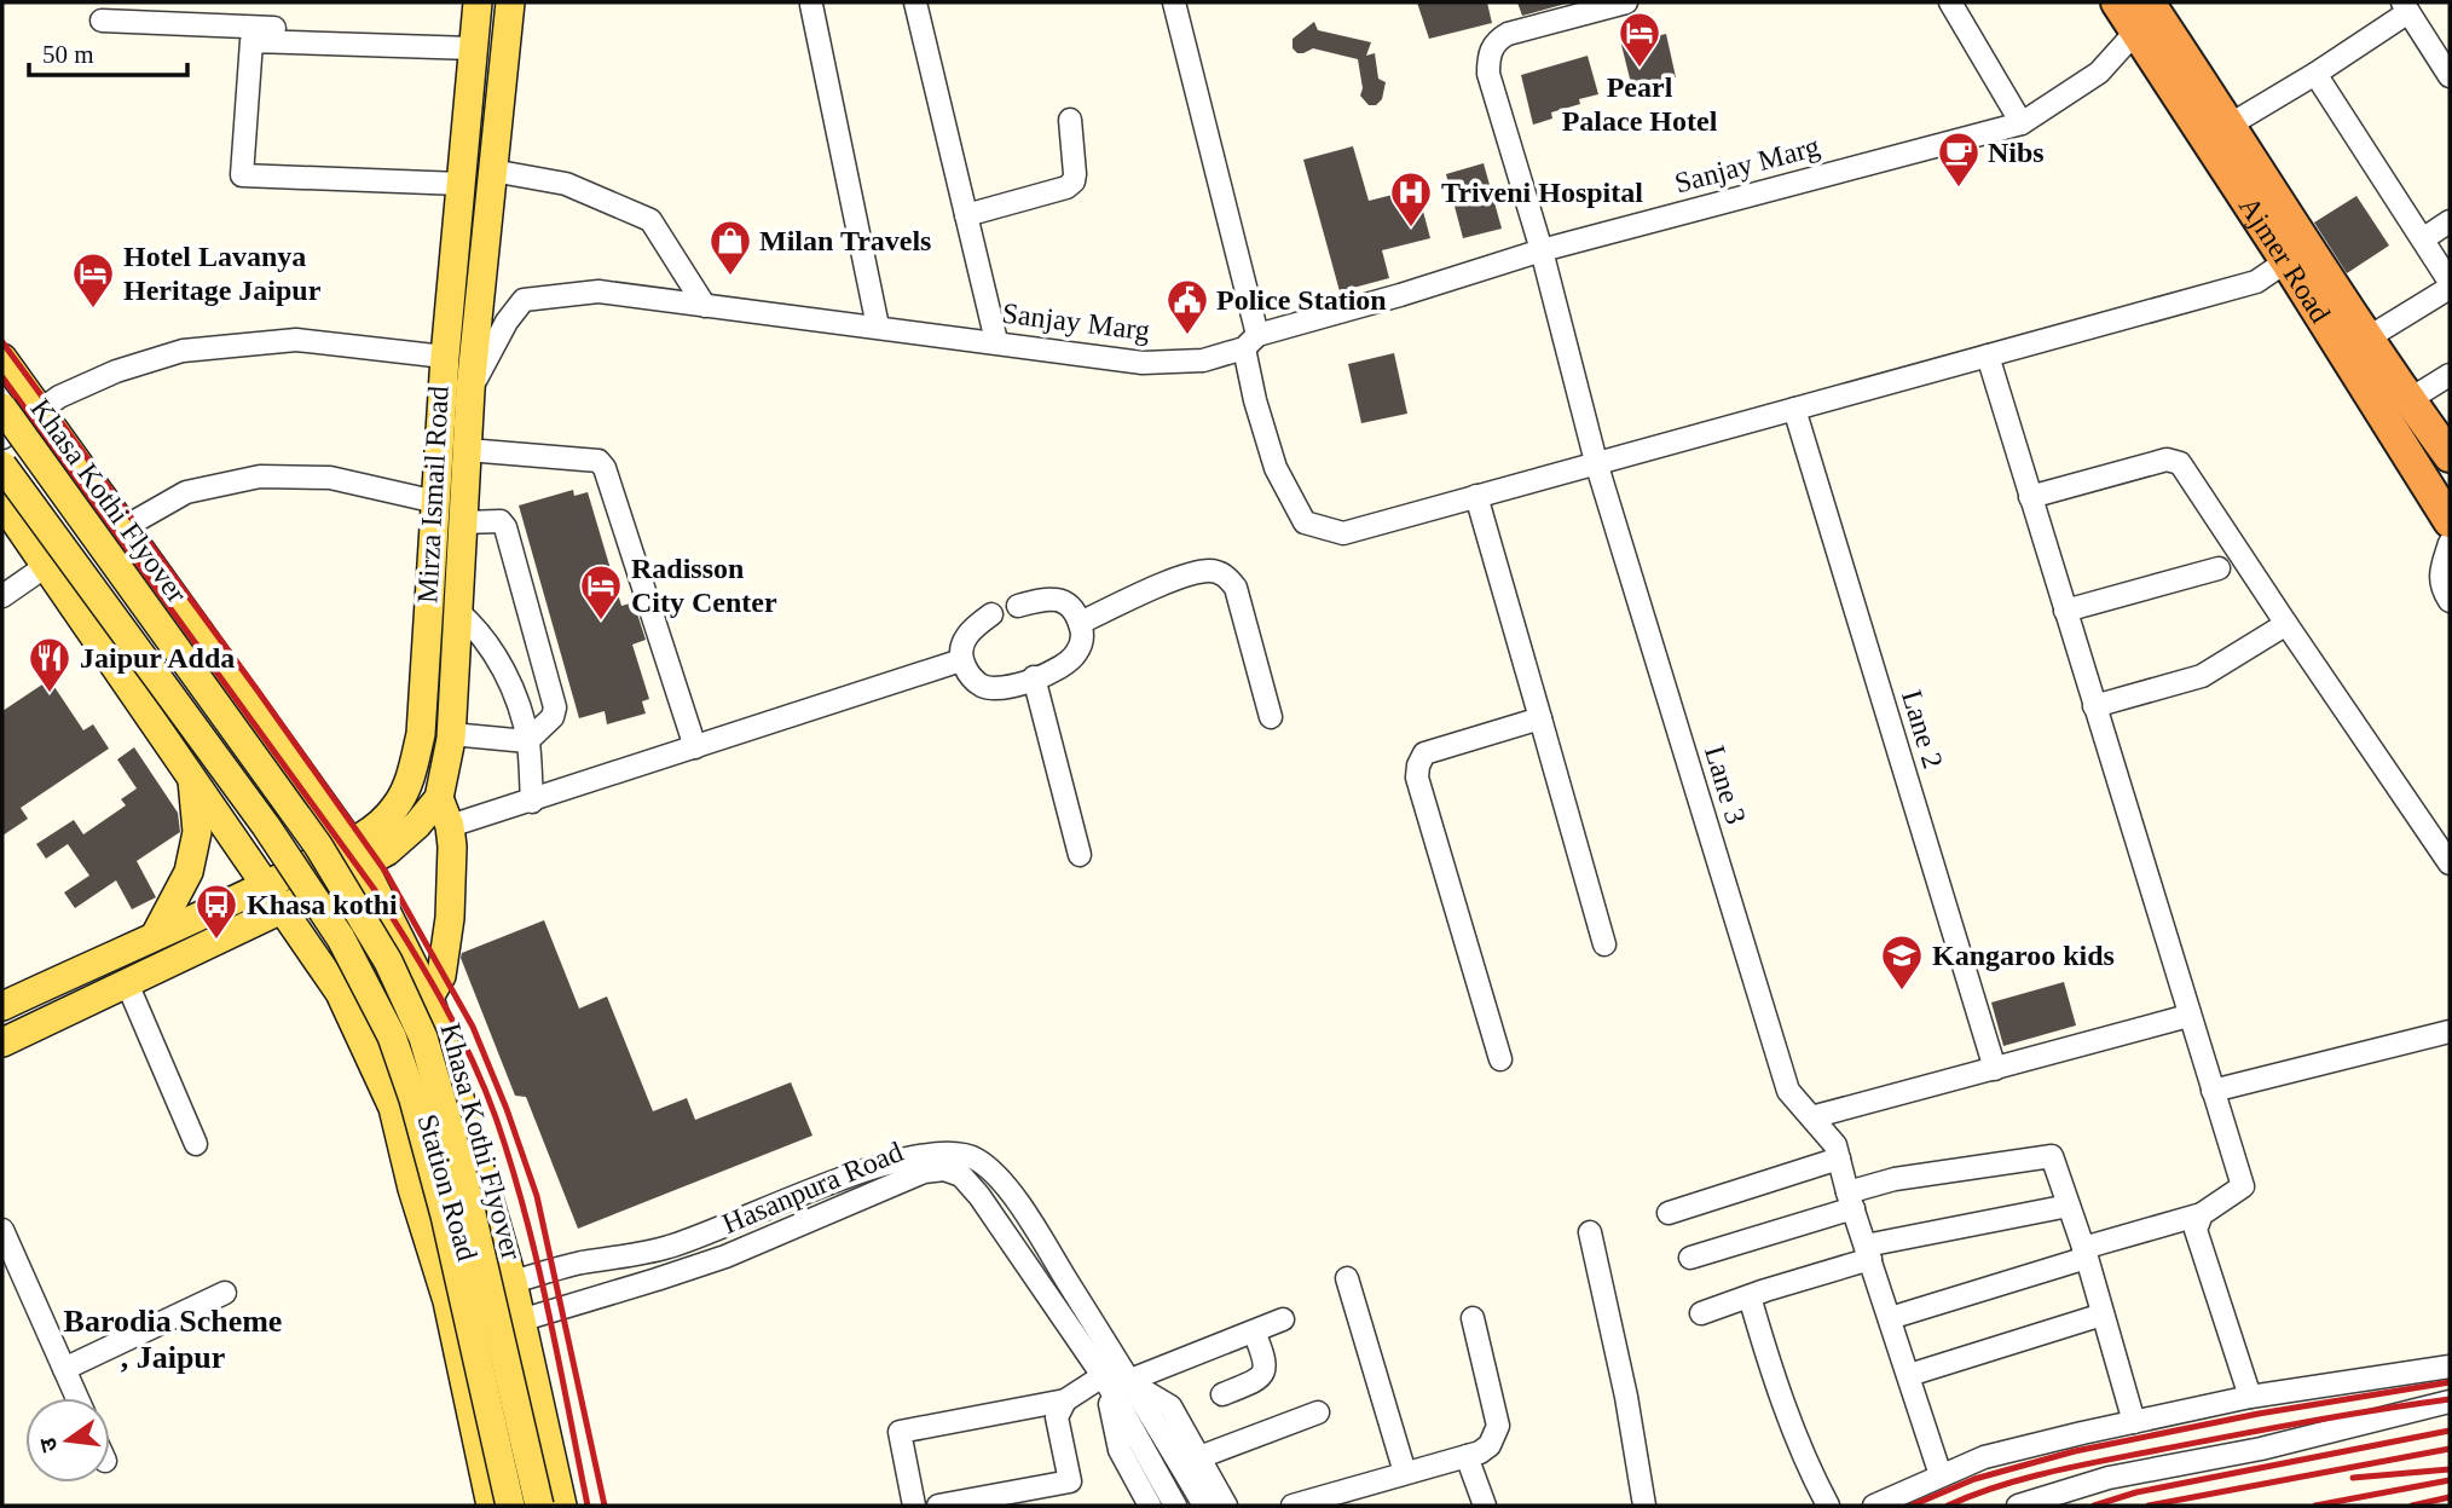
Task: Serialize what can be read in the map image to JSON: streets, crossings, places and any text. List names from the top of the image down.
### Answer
{
  "streets": {
    "highway": ["Ajmer Road"],
    "main road": ["Mirza Ismail Road", "Khasa Kothi Flyover", "Station Road"],
    "street": [
      "Sanjay Marg",
      "Lane 2",
      "Lane 3",
      "Hasanpura Road"
    ]
  },
  "crossings": [
    ["Sanjay Marg", "Ajmer Road"],
    ["Sanjay Marg", "Mirza Ismail Road"],
    ["Sanjay Marg", "Lane 3"],
    ["Mirza Ismail Road", "Station Road"],
    ["Station Road", "Hasanpura Road"]
  ],
  "districts": ["Barodia Scheme , Jaipur"],
  "places": {
    "hotel": ["Pearl Palace Hotel", "Hotel Lavanya Heritage Jaipur", "Radisson City Center"],
    "cafe": ["Nibs"],
    "hospital": ["Triveni Hospital"],
    "shop": ["Milan Travels"],
    "public building": ["Police Station"],
    "restaurant": ["Jaipur Adda"],
    "bus stop": ["Khasa kothi"],
    "school or university": ["Kangaroo kids"]
  },
  "scale_bar": "50 m",
  "north": "left"
}
